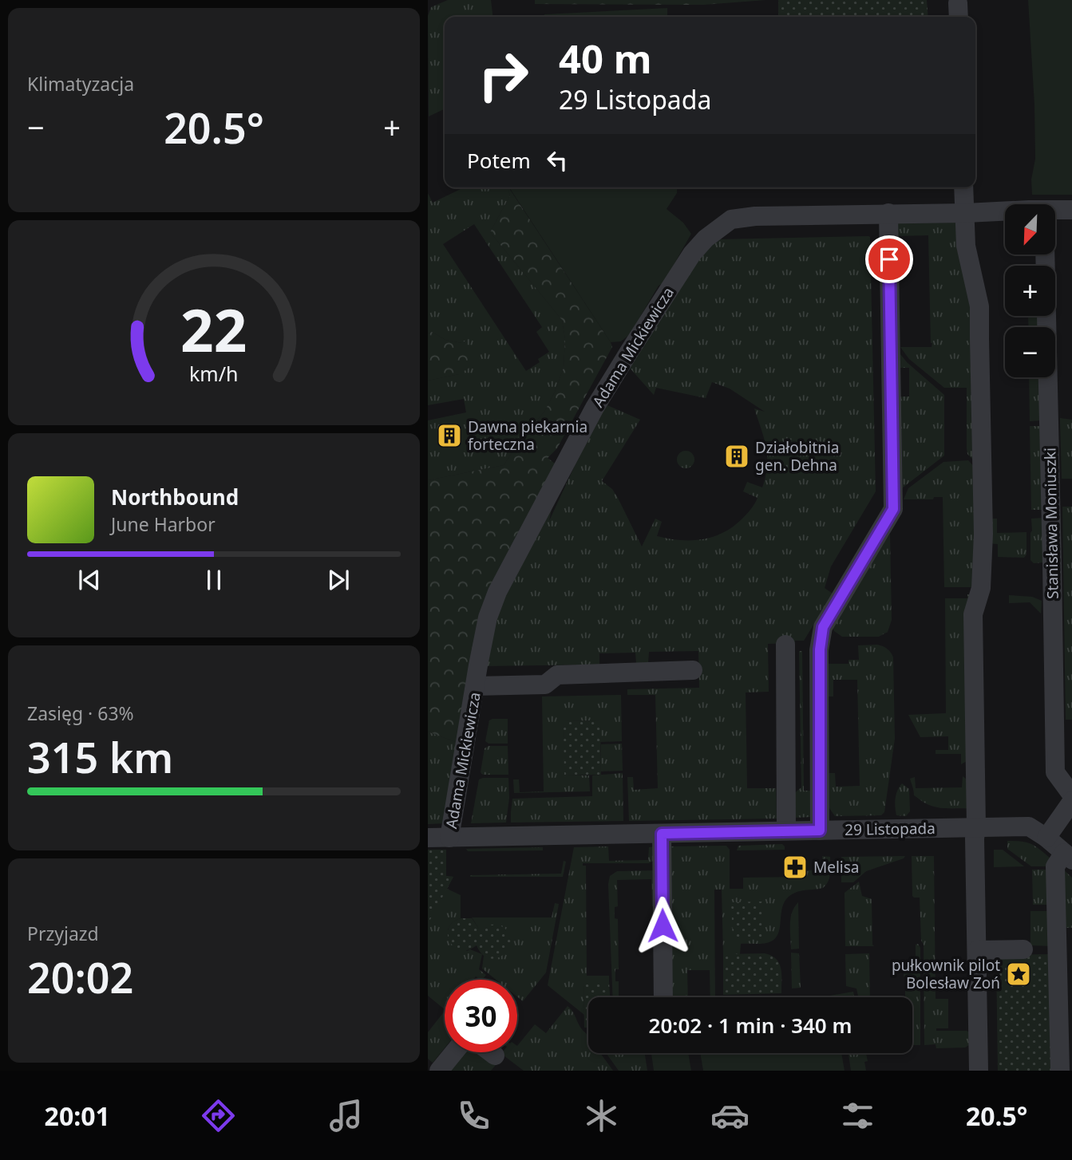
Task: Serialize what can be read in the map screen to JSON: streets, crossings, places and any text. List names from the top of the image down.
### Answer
{
  "streets": {
    "street": ["Adama Mickiewicza", "Stanisława Moniuszki", "29 Listopada"]
  },
  "crossings": [
    ["Adama Mickiewicza", "29 Listopada"]
  ],
  "places": {
    "building": ["Dawna piekarnia forteczna", "Działobitnia gen. Dehna"],
    "pharmacy": ["Melisa"],
    "place": ["pułkownik pilot Bolesław Zoń"]
  },
  "north": "bottom left",
  "page": {
    "tile": [
      "Klimatyzacja",
      ["Zasięg · 63%", "315 km"],
      ["Przyjazd", "20:02"]
    ],
    "turn": ["40 m", "29 Listopada"],
    "heat": ["−", "20.5°", "+"],
    "then": "Potem",
    "map_buttons": ["+", "−"],
    "song": ["Northbound", "June Harbor"],
    "limit": "30",
    "trip": "20:02 · 1 min · 340 m",
    "tabs": ["20:01", "20.5°"],
    "gauge": ["22", "km/h"]
  }
}
